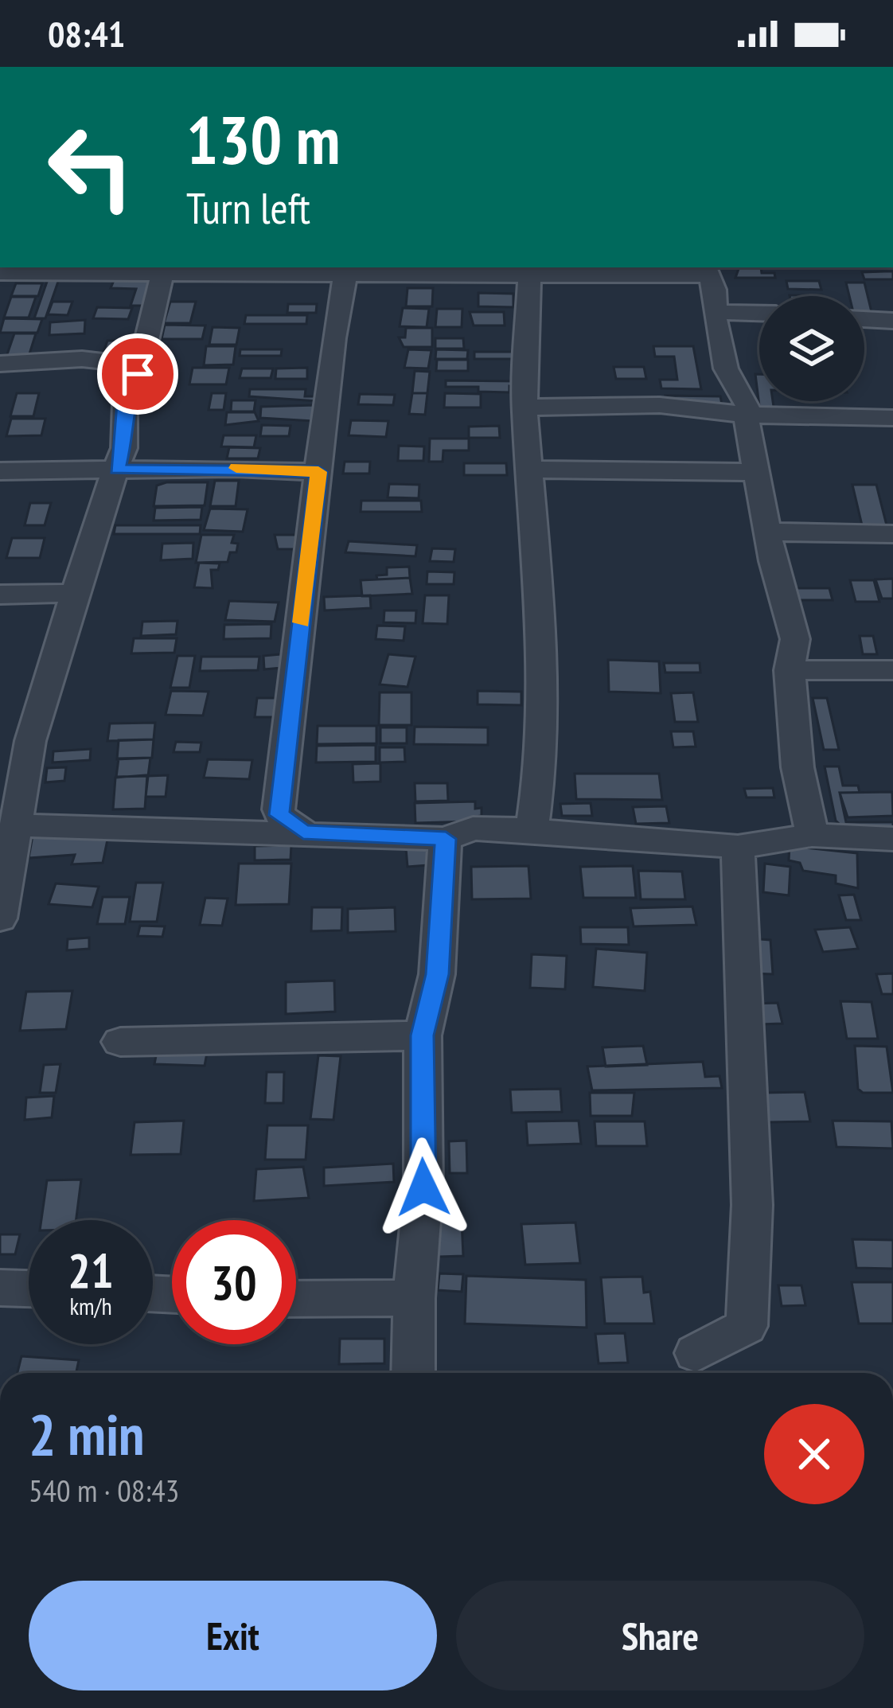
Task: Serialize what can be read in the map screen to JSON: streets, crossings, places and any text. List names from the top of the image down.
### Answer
{
  "page": {
    "status": "08:41",
    "turn": ["130 m", "Turn left"],
    "speed": "21 km/h",
    "limit": "30",
    "heading": ["2 min", "540 m · 08:43"],
    "buttons": ["Exit", "Share"]
  }
}
